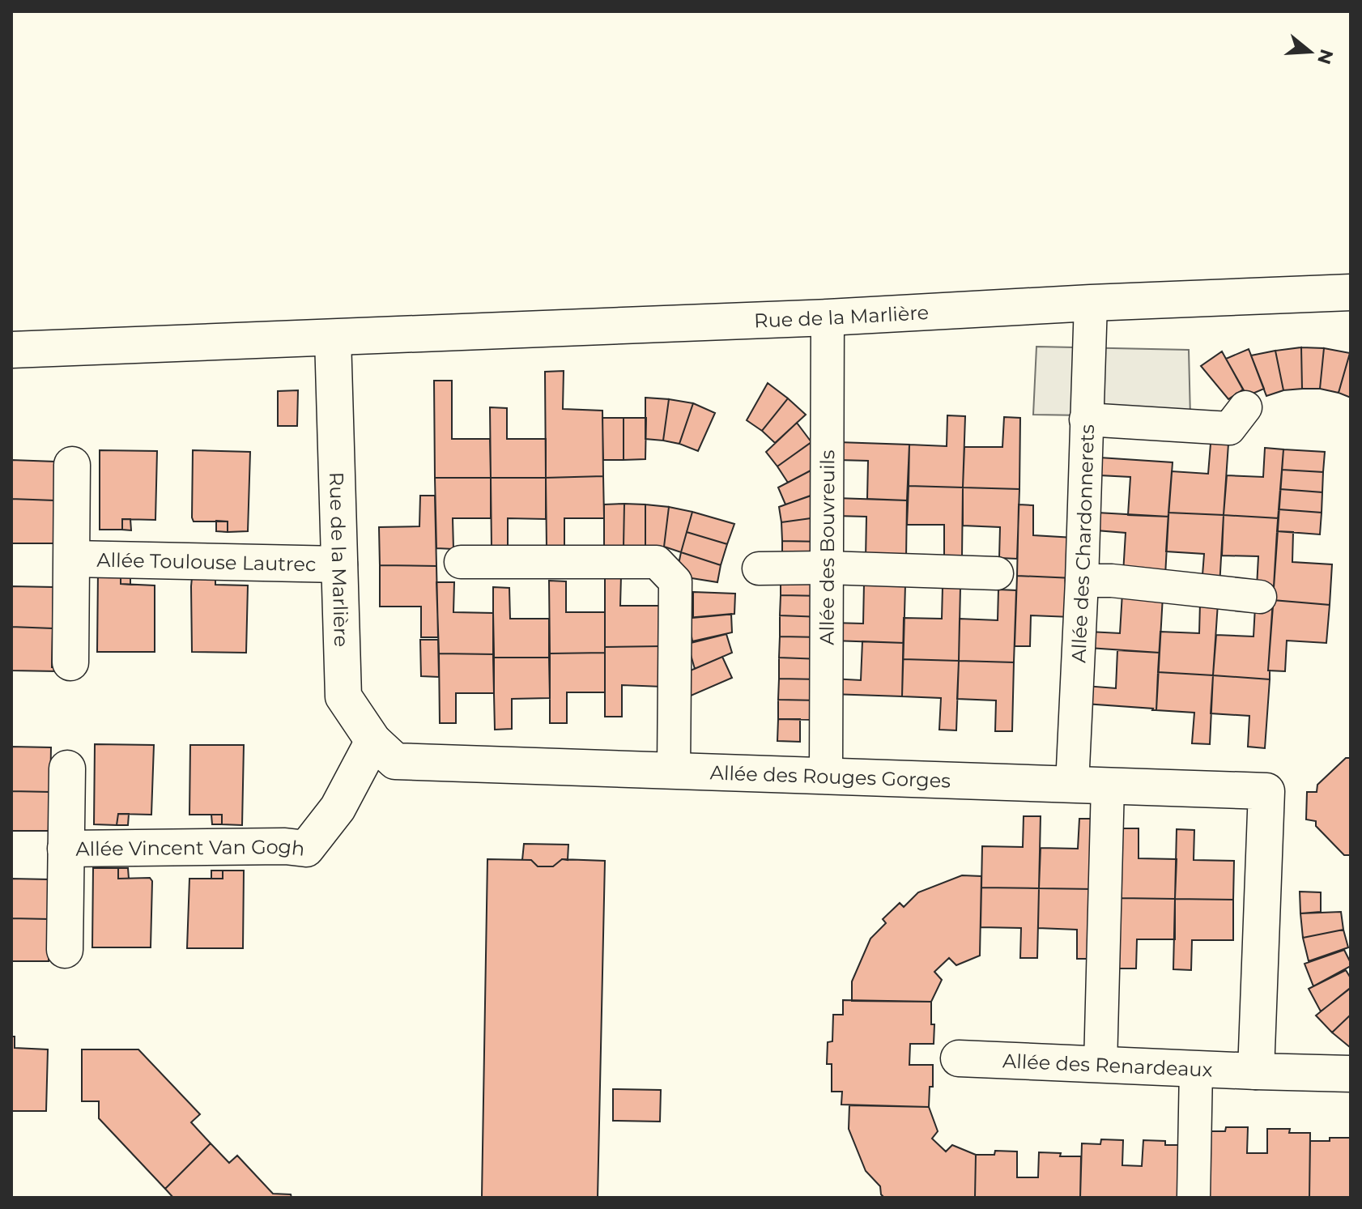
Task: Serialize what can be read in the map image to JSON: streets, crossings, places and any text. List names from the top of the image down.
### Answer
{
  "streets": {
    "street": [
      "Rue de la Marlière",
      "Allée des Chardonnerets",
      "Allée des Bouvreuils",
      "Allée Toulouse Lautrec",
      "Allée des Rouges Gorges",
      "Allée Vincent Van Gogh",
      "Allée des Renardeaux"
    ]
  },
  "crossings": [
    ["Rue de la Marlière", "Allée des Chardonnerets"],
    ["Rue de la Marlière", "Allée des Bouvreuils"],
    ["Rue de la Marlière", "Allée Toulouse Lautrec"],
    ["Rue de la Marlière", "Allée des Rouges Gorges"],
    ["Rue de la Marlière", "Allée Vincent Van Gogh"],
    ["Allée des Chardonnerets", "Allée des Rouges Gorges"],
    ["Allée des Bouvreuils", "Allée des Rouges Gorges"],
    ["Allée des Rouges Gorges", "Allée Vincent Van Gogh"],
    ["Allée des Rouges Gorges", "Allée des Renardeaux"]
  ],
  "north": "right"
}
